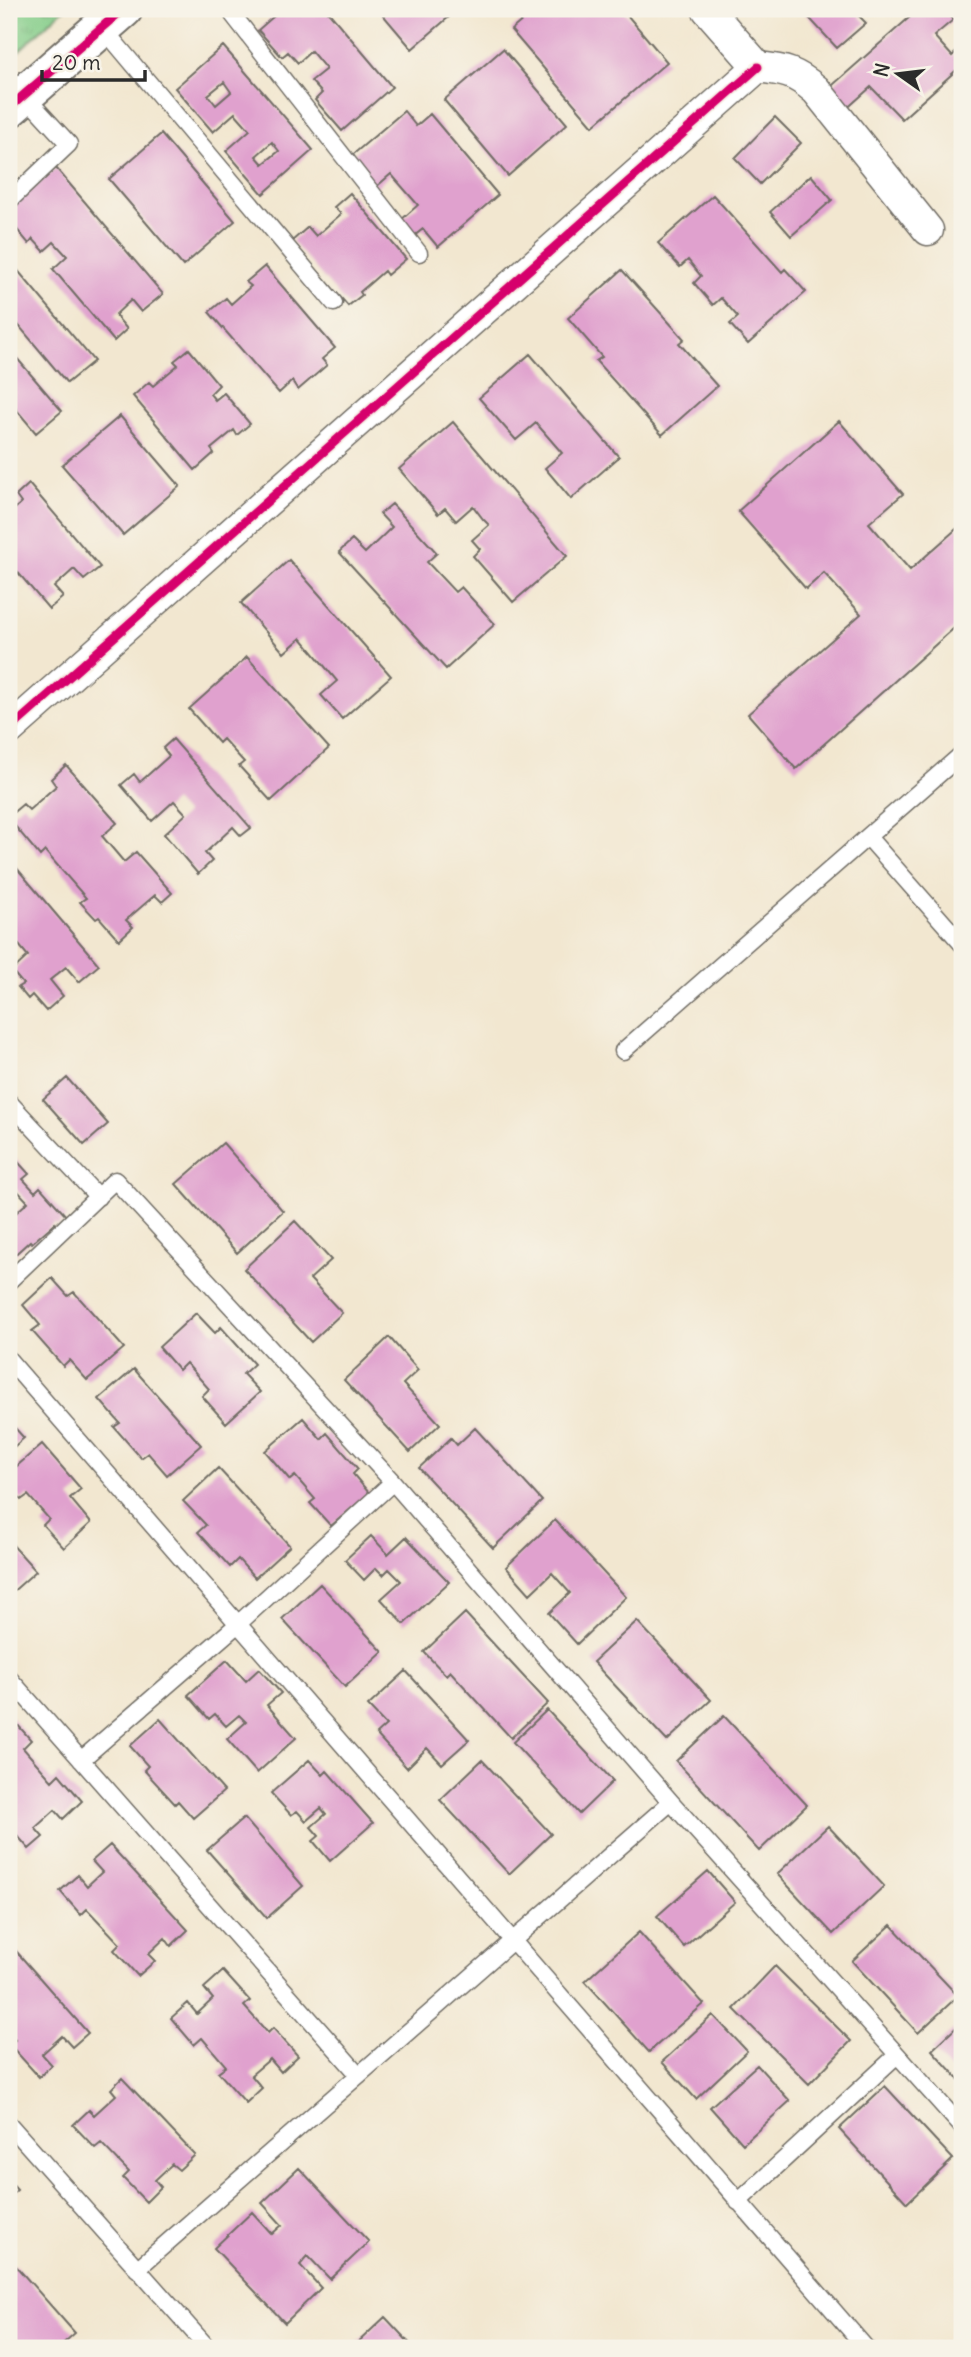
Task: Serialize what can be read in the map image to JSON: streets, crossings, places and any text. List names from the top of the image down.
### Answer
{
  "scale_bar": "20 m",
  "north": "left"
}
